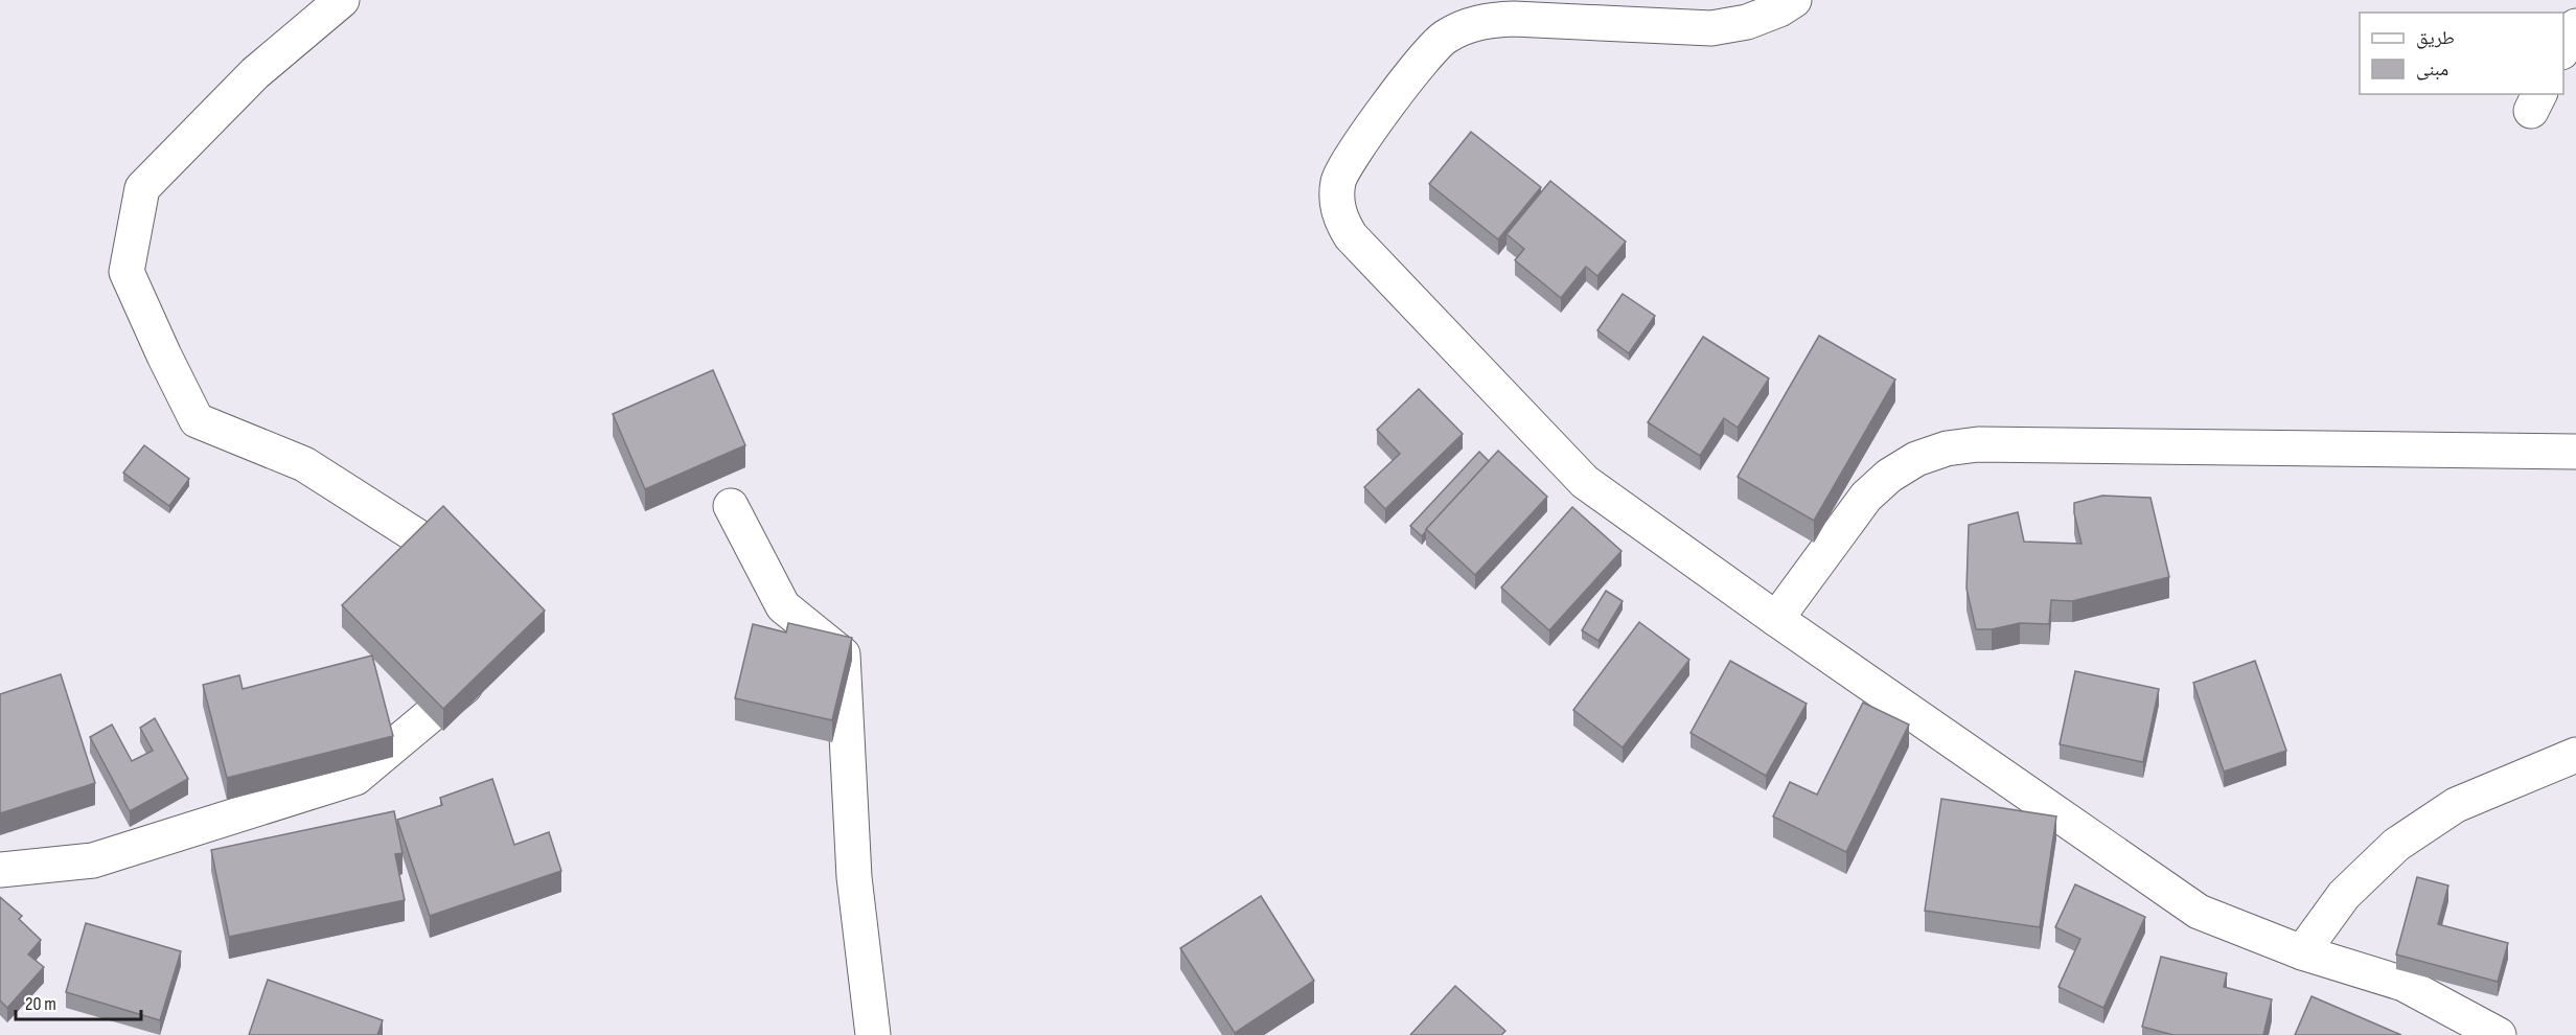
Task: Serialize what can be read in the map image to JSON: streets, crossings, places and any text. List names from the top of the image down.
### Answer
{
  "legend": ["طريق", "مبنى"],
  "scale_bar": "20 m"
}
